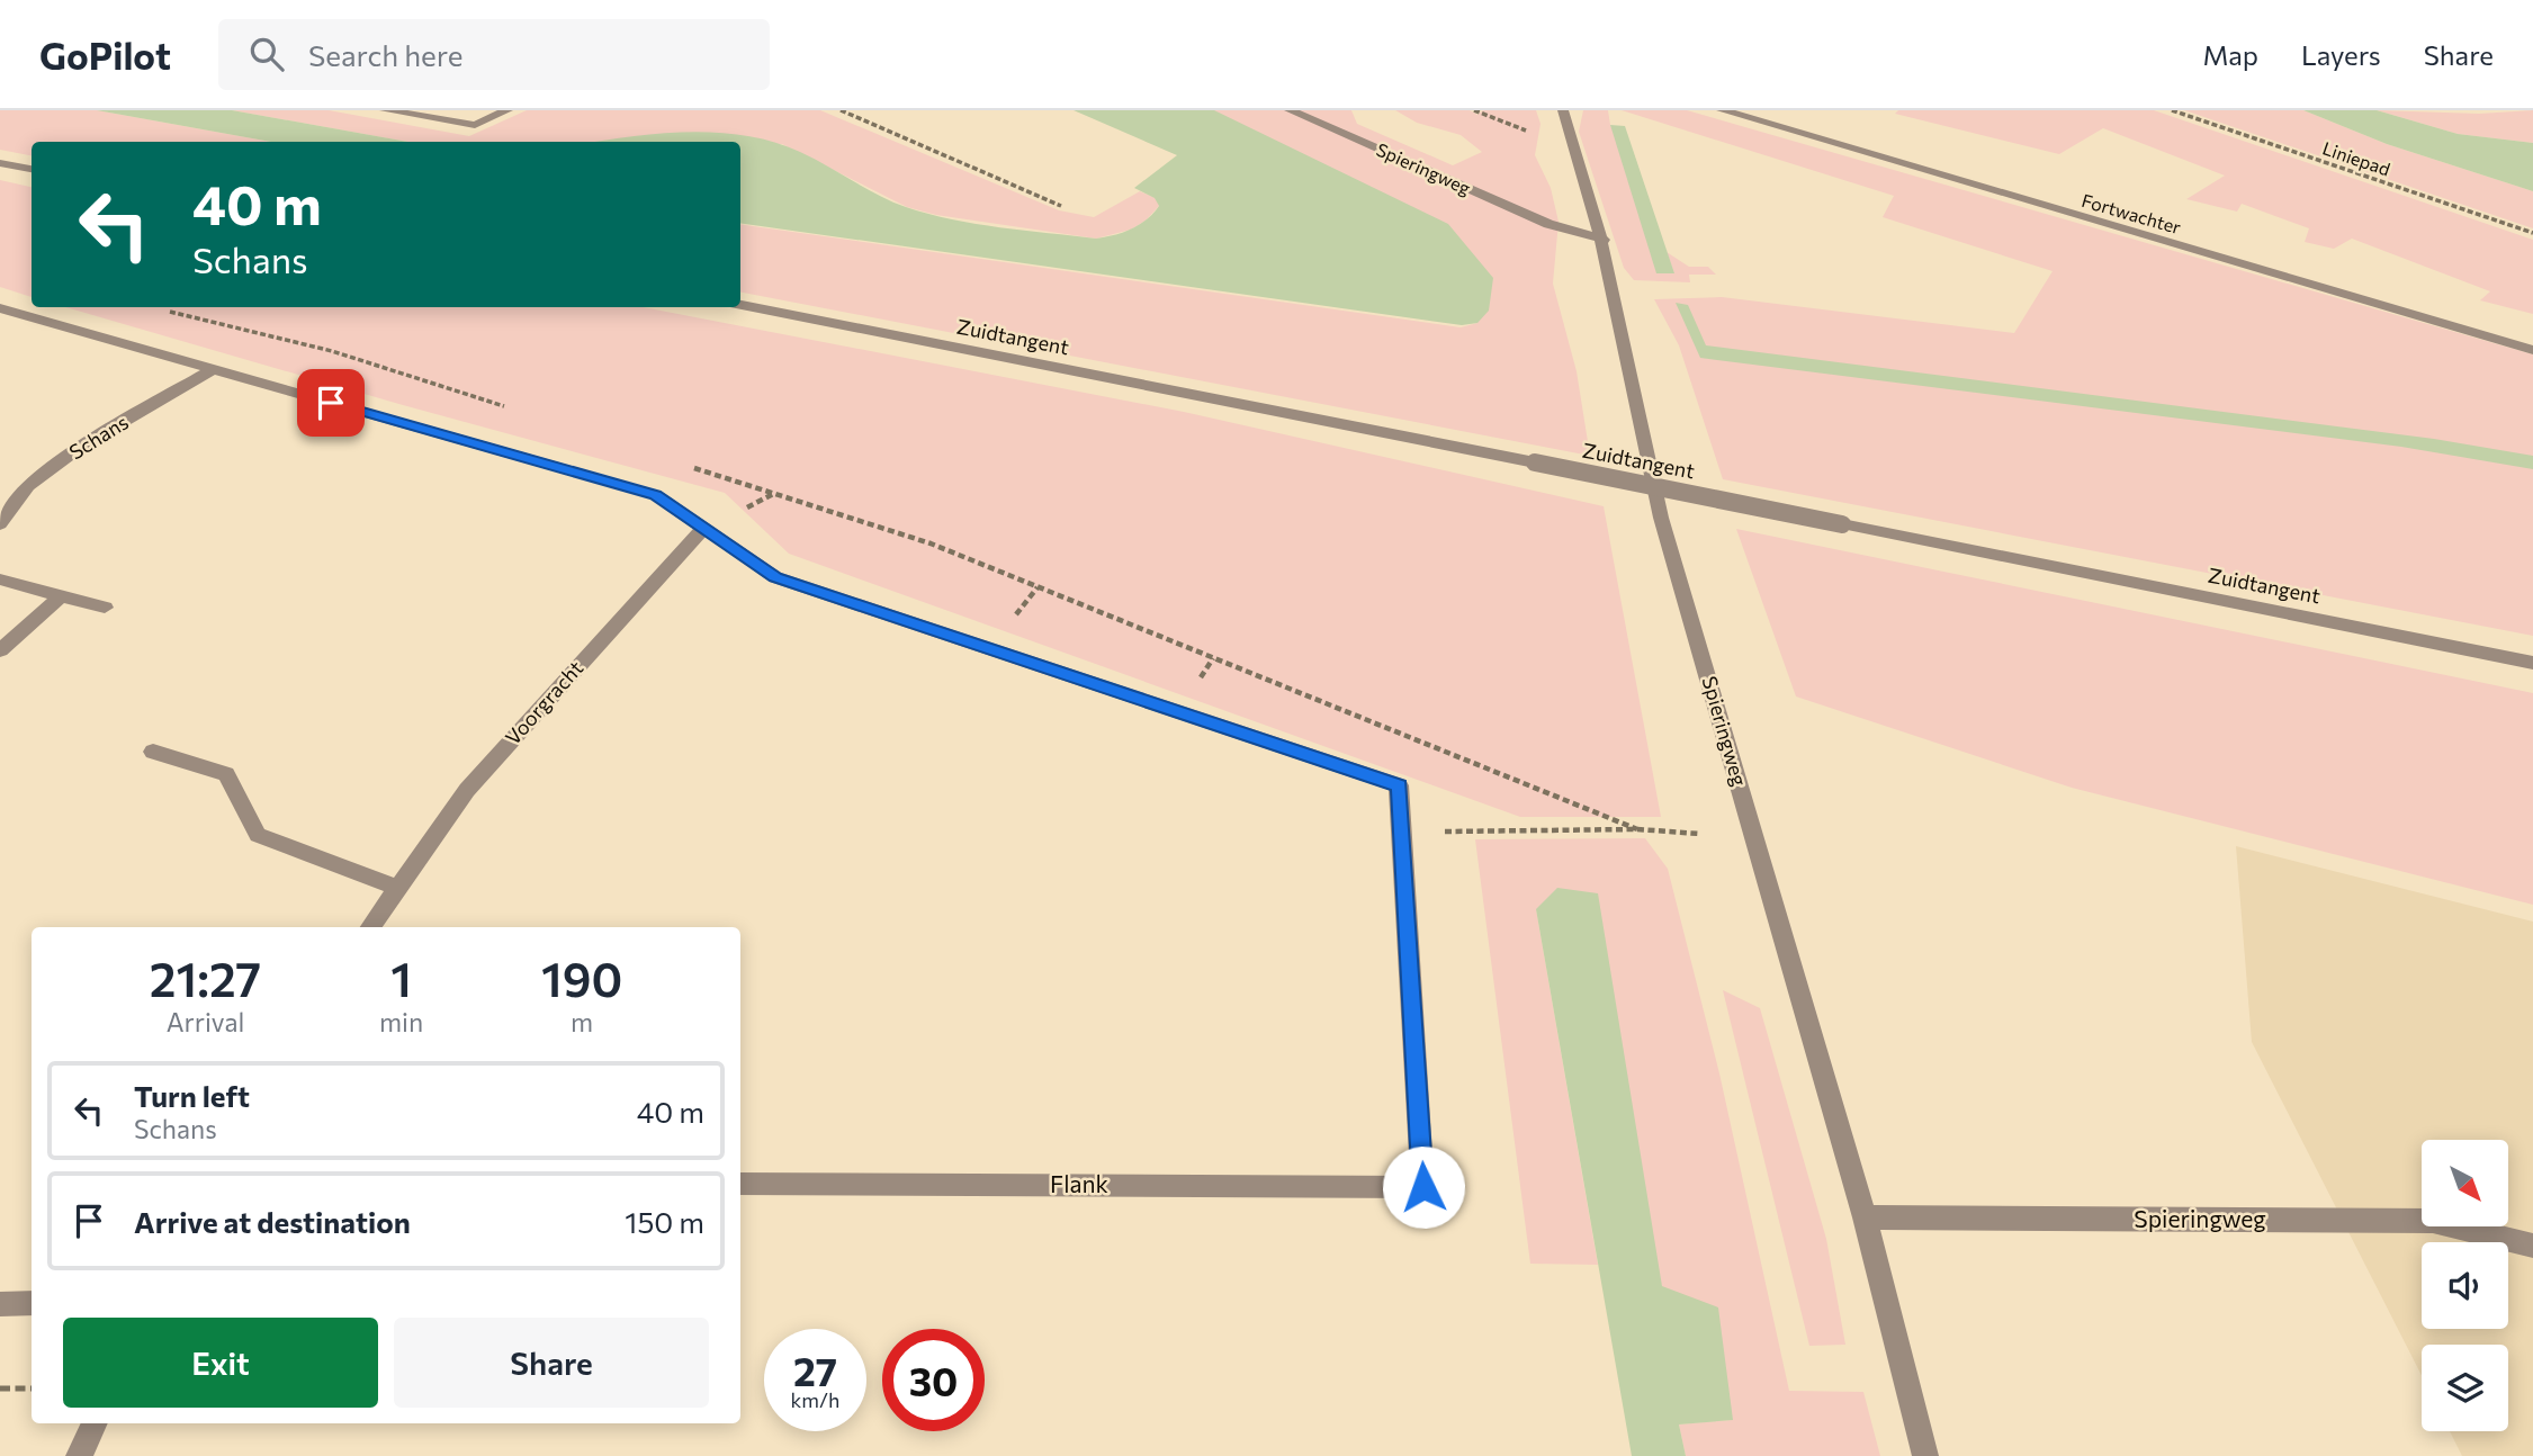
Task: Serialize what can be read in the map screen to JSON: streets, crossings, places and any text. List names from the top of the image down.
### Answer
{
  "streets": {
    "street": [
      "Spieringweg",
      "Fortwachter",
      "Zuidtangent",
      "Schans",
      "Voorgracht",
      "Flank"
    ],
    "path": ["Liniepad"]
  },
  "north": "bottom right",
  "page": {
    "header": "GoPilot",
    "search": "Search here",
    "nav": ["Map", "Layers", "Share"],
    "turn": ["40 m", "Schans"],
    "eta": [
      "21:27",
      "Arrival",
      "1",
      "min",
      "190",
      "m"
    ],
    "list": [
      {
        "name": "Turn left",
        "note": "Schans",
        "value": "40 m"
      },
      {
        "name": "Arrive at destination",
        "value": "150 m"
      }
    ],
    "buttons": ["Exit", "Share"],
    "speed": "27 km/h",
    "limit": "30"
  }
}
